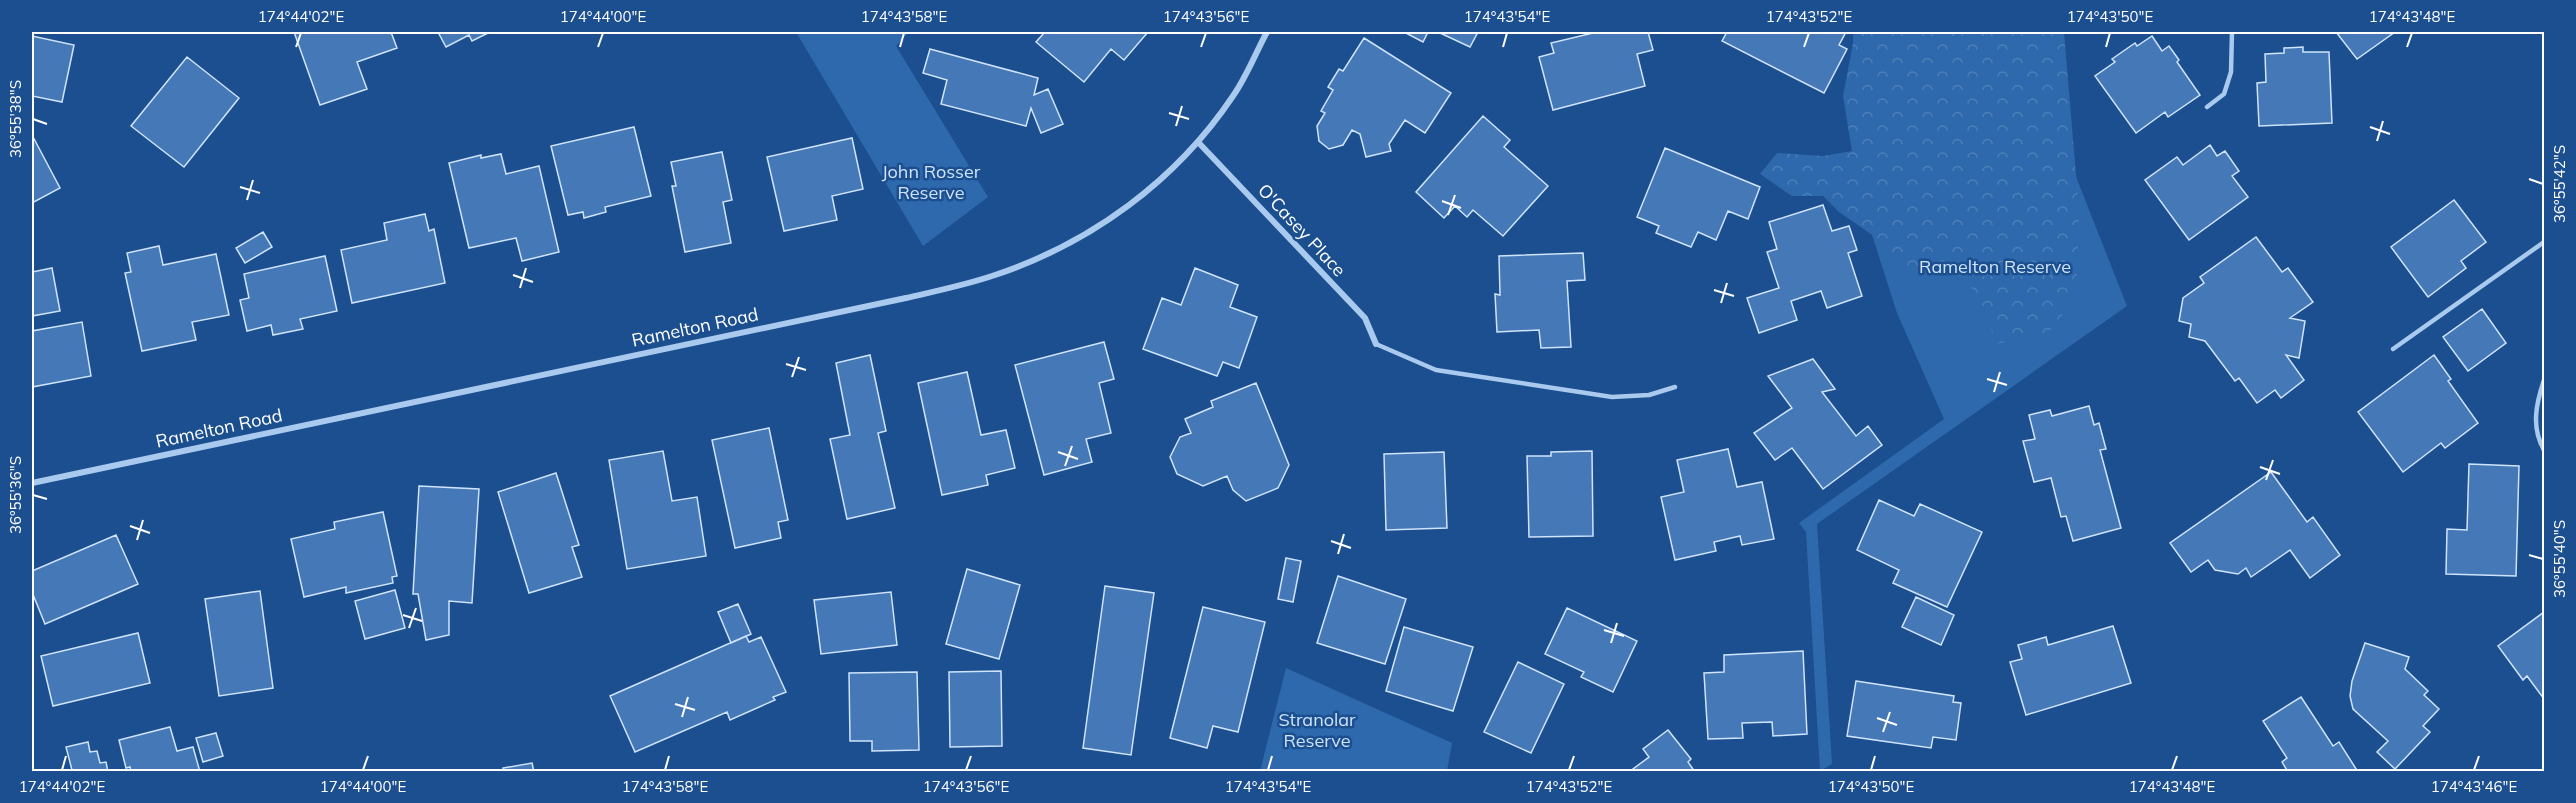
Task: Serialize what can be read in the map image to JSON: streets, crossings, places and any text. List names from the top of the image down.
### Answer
{
  "streets": {
    "street": ["O'Casey Place", "Ramelton Road"]
  },
  "crossings": [
    ["O'Casey Place", "Ramelton Road"]
  ],
  "parks": ["John Rosser Reserve", "Ramelton Reserve", "Stranolar Reserve"],
  "coordinates": [
    "174°44'02\"E",
    "174°44'00\"E",
    "174°43'58\"E",
    "174°43'56\"E",
    "174°43'54\"E",
    "174°43'52\"E",
    "174°43'50\"E",
    "174°43'48\"E",
    "36°55'38\"S",
    "36°55'42\"S",
    "36°55'36\"S",
    "36°55'40\"S",
    "174°43'46\"E"
  ]
}
